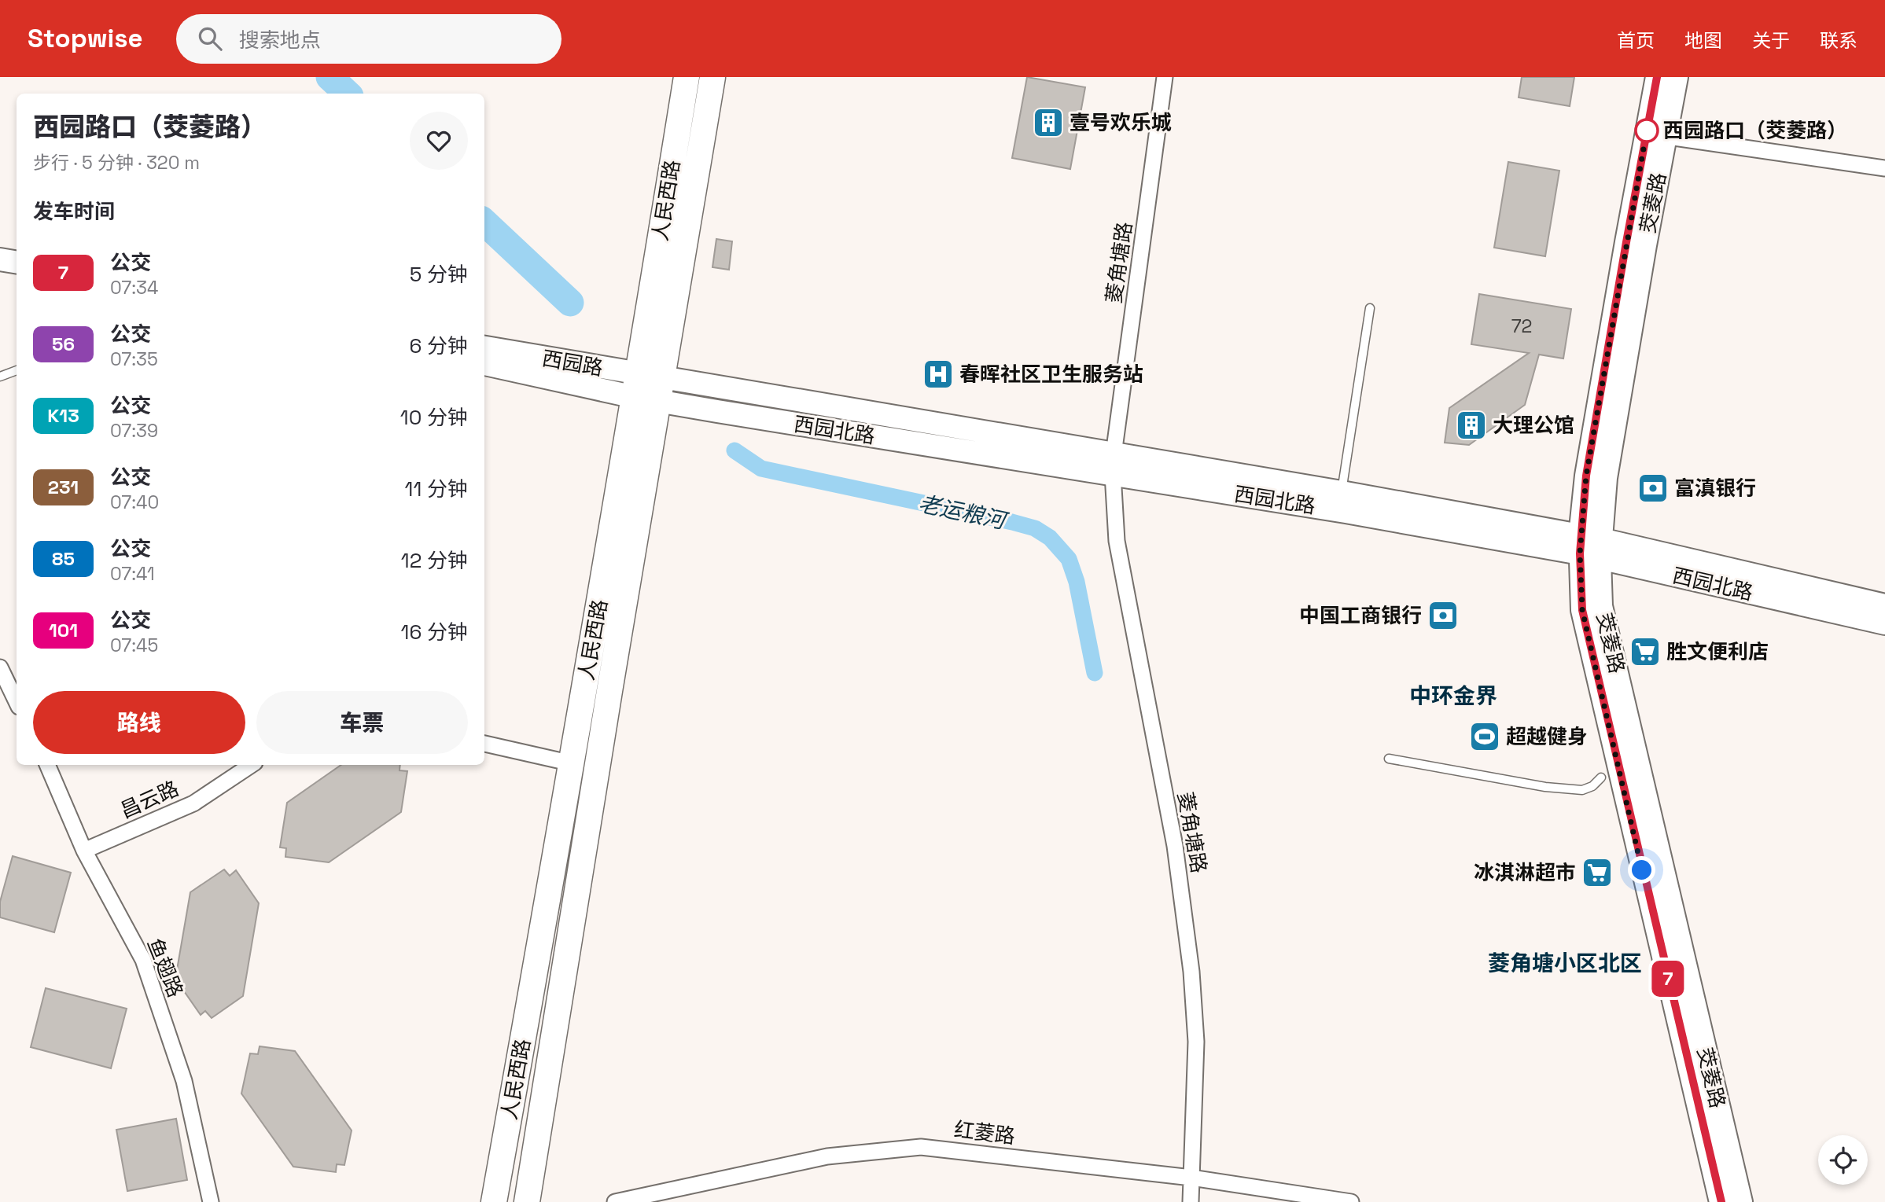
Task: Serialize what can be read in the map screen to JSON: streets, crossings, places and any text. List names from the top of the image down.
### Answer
{
  "streets": {
    "main road": [
      "人民西路",
      "茭菱路",
      "西园路",
      "西园北路"
    ],
    "street": [
      "菱角塘路",
      "昌云路",
      "鱼翅路",
      "红菱路"
    ]
  },
  "crossings": [
    ["人民西路", "西园路"],
    ["人民西路", "西园北路"],
    ["茭菱路", "西园北路"],
    ["菱角塘路", "西园北路"],
    ["菱角塘路", "红菱路"],
    ["西园路", "西园北路"],
    ["昌云路", "鱼翅路"]
  ],
  "districts": ["中环金界", "菱角塘小区北区"],
  "water": ["老运粮河"],
  "places": {
    "building": ["壹号欢乐城", "大理公馆"],
    "other": ["西园路口（茭菱路）"],
    "hospital": ["春晖社区卫生服务站"],
    "bank": ["富滇银行", "中国工商银行"],
    "supermarket": ["胜文便利店", "冰淇淋超市"],
    "sports": ["超越健身"]
  },
  "lines": ["bus line 7"],
  "house_numbers": ["72"],
  "page": {
    "header": "Stopwise",
    "search": "搜索地点",
    "nav": [
      "首页",
      "地图",
      "关于",
      "联系"
    ],
    "on_map": "7",
    "heading": [
      ["西园路口（茭菱路）", "步行 · 5 分钟 · 320 m"],
      "发车时间"
    ],
    "list": [
      {
        "mark": "7",
        "name": "公交",
        "note": "07:34",
        "value": "5 分钟"
      },
      {
        "mark": "56",
        "name": "公交",
        "note": "07:35",
        "value": "6 分钟"
      },
      {
        "mark": "K13",
        "name": "公交",
        "note": "07:39",
        "value": "10 分钟"
      },
      {
        "mark": "231",
        "name": "公交",
        "note": "07:40",
        "value": "11 分钟"
      },
      {
        "mark": "85",
        "name": "公交",
        "note": "07:41",
        "value": "12 分钟"
      },
      {
        "mark": "101",
        "name": "公交",
        "note": "07:45",
        "value": "16 分钟"
      }
    ],
    "buttons": ["路线", "车票"]
  }
}
